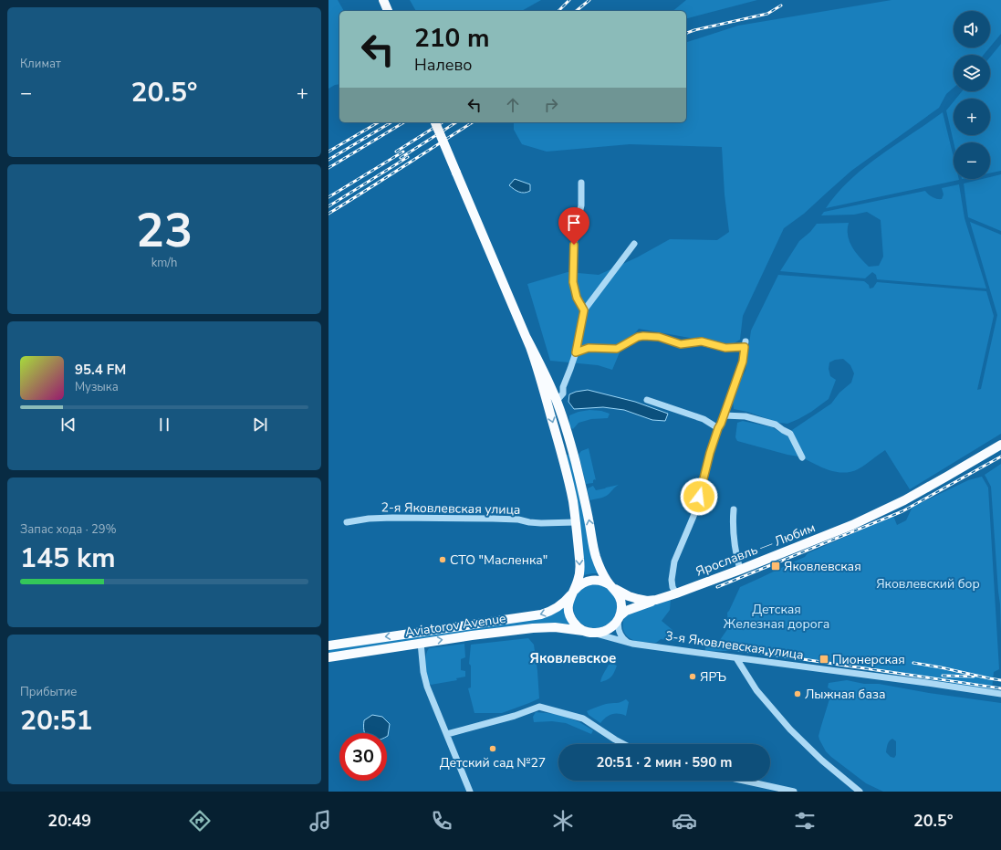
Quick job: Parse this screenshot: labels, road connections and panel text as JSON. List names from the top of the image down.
{
  "streets": {
    "main road": ["Ярославль — Любим", "Aviatorov Avenue"],
    "street": ["2-я Яковлевская улица", "3-я Яковлевская улица"]
  },
  "crossings": [
    ["Ярославль — Любим", "Aviatorov Avenue"],
    ["Ярославль — Любим", "3-я Яковлевская улица"],
    ["Aviatorov Avenue", "3-я Яковлевская улица"]
  ],
  "districts": ["Яковлевское"],
  "parks": ["Яковлевский бор", "Детская Железная дорога"],
  "places": {
    "other": [
      "СТО \"Масленка\"",
      "ЯРЪ",
      "Лыжная база",
      "Детский сад №27"
    ],
    "transit": ["Яковлевская", "Пионерская"]
  },
  "page": {
    "tile": [
      "Климат",
      ["23", "km/h"],
      ["Запас хода · 29%", "145 km"],
      ["Прибытие", "20:51"]
    ],
    "map_buttons": ["+", "−"],
    "turn": ["210 m", "Налево"],
    "heat": ["−", "20.5°", "+"],
    "song": ["95.4 FM", "Музыка"],
    "limit": "30",
    "trip": "20:51 · 2 мин · 590 m",
    "tabs": ["20:49", "20.5°"]
  }
}
